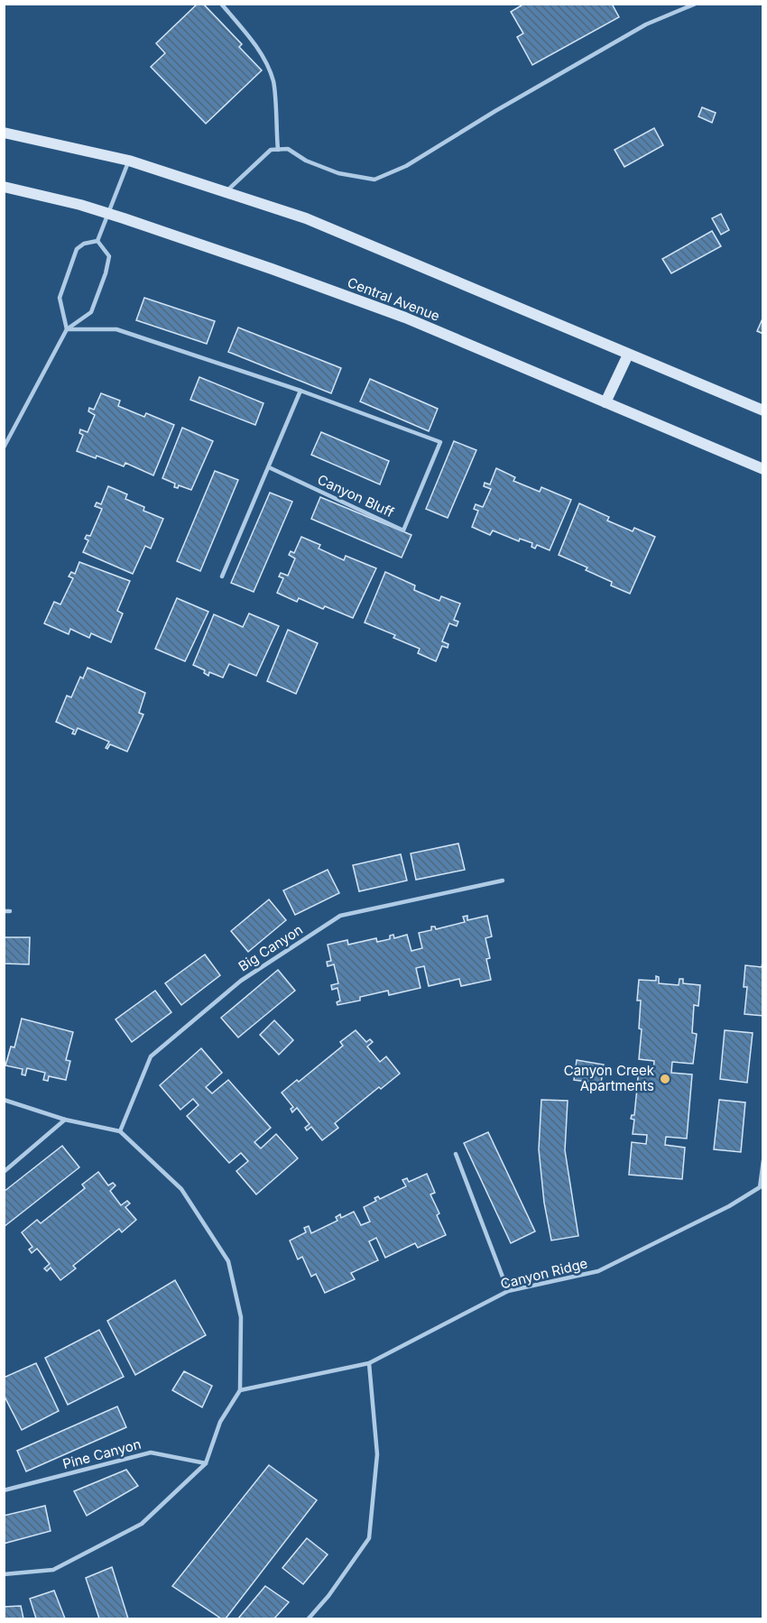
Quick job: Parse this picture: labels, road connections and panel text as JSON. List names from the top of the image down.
{
  "streets": {
    "main road": ["Central Avenue"],
    "lane": [
      "Canyon Bluff",
      "Big Canyon",
      "Canyon Ridge",
      "Pine Canyon"
    ]
  },
  "places": ["Canyon Creek Apartments"]
}
